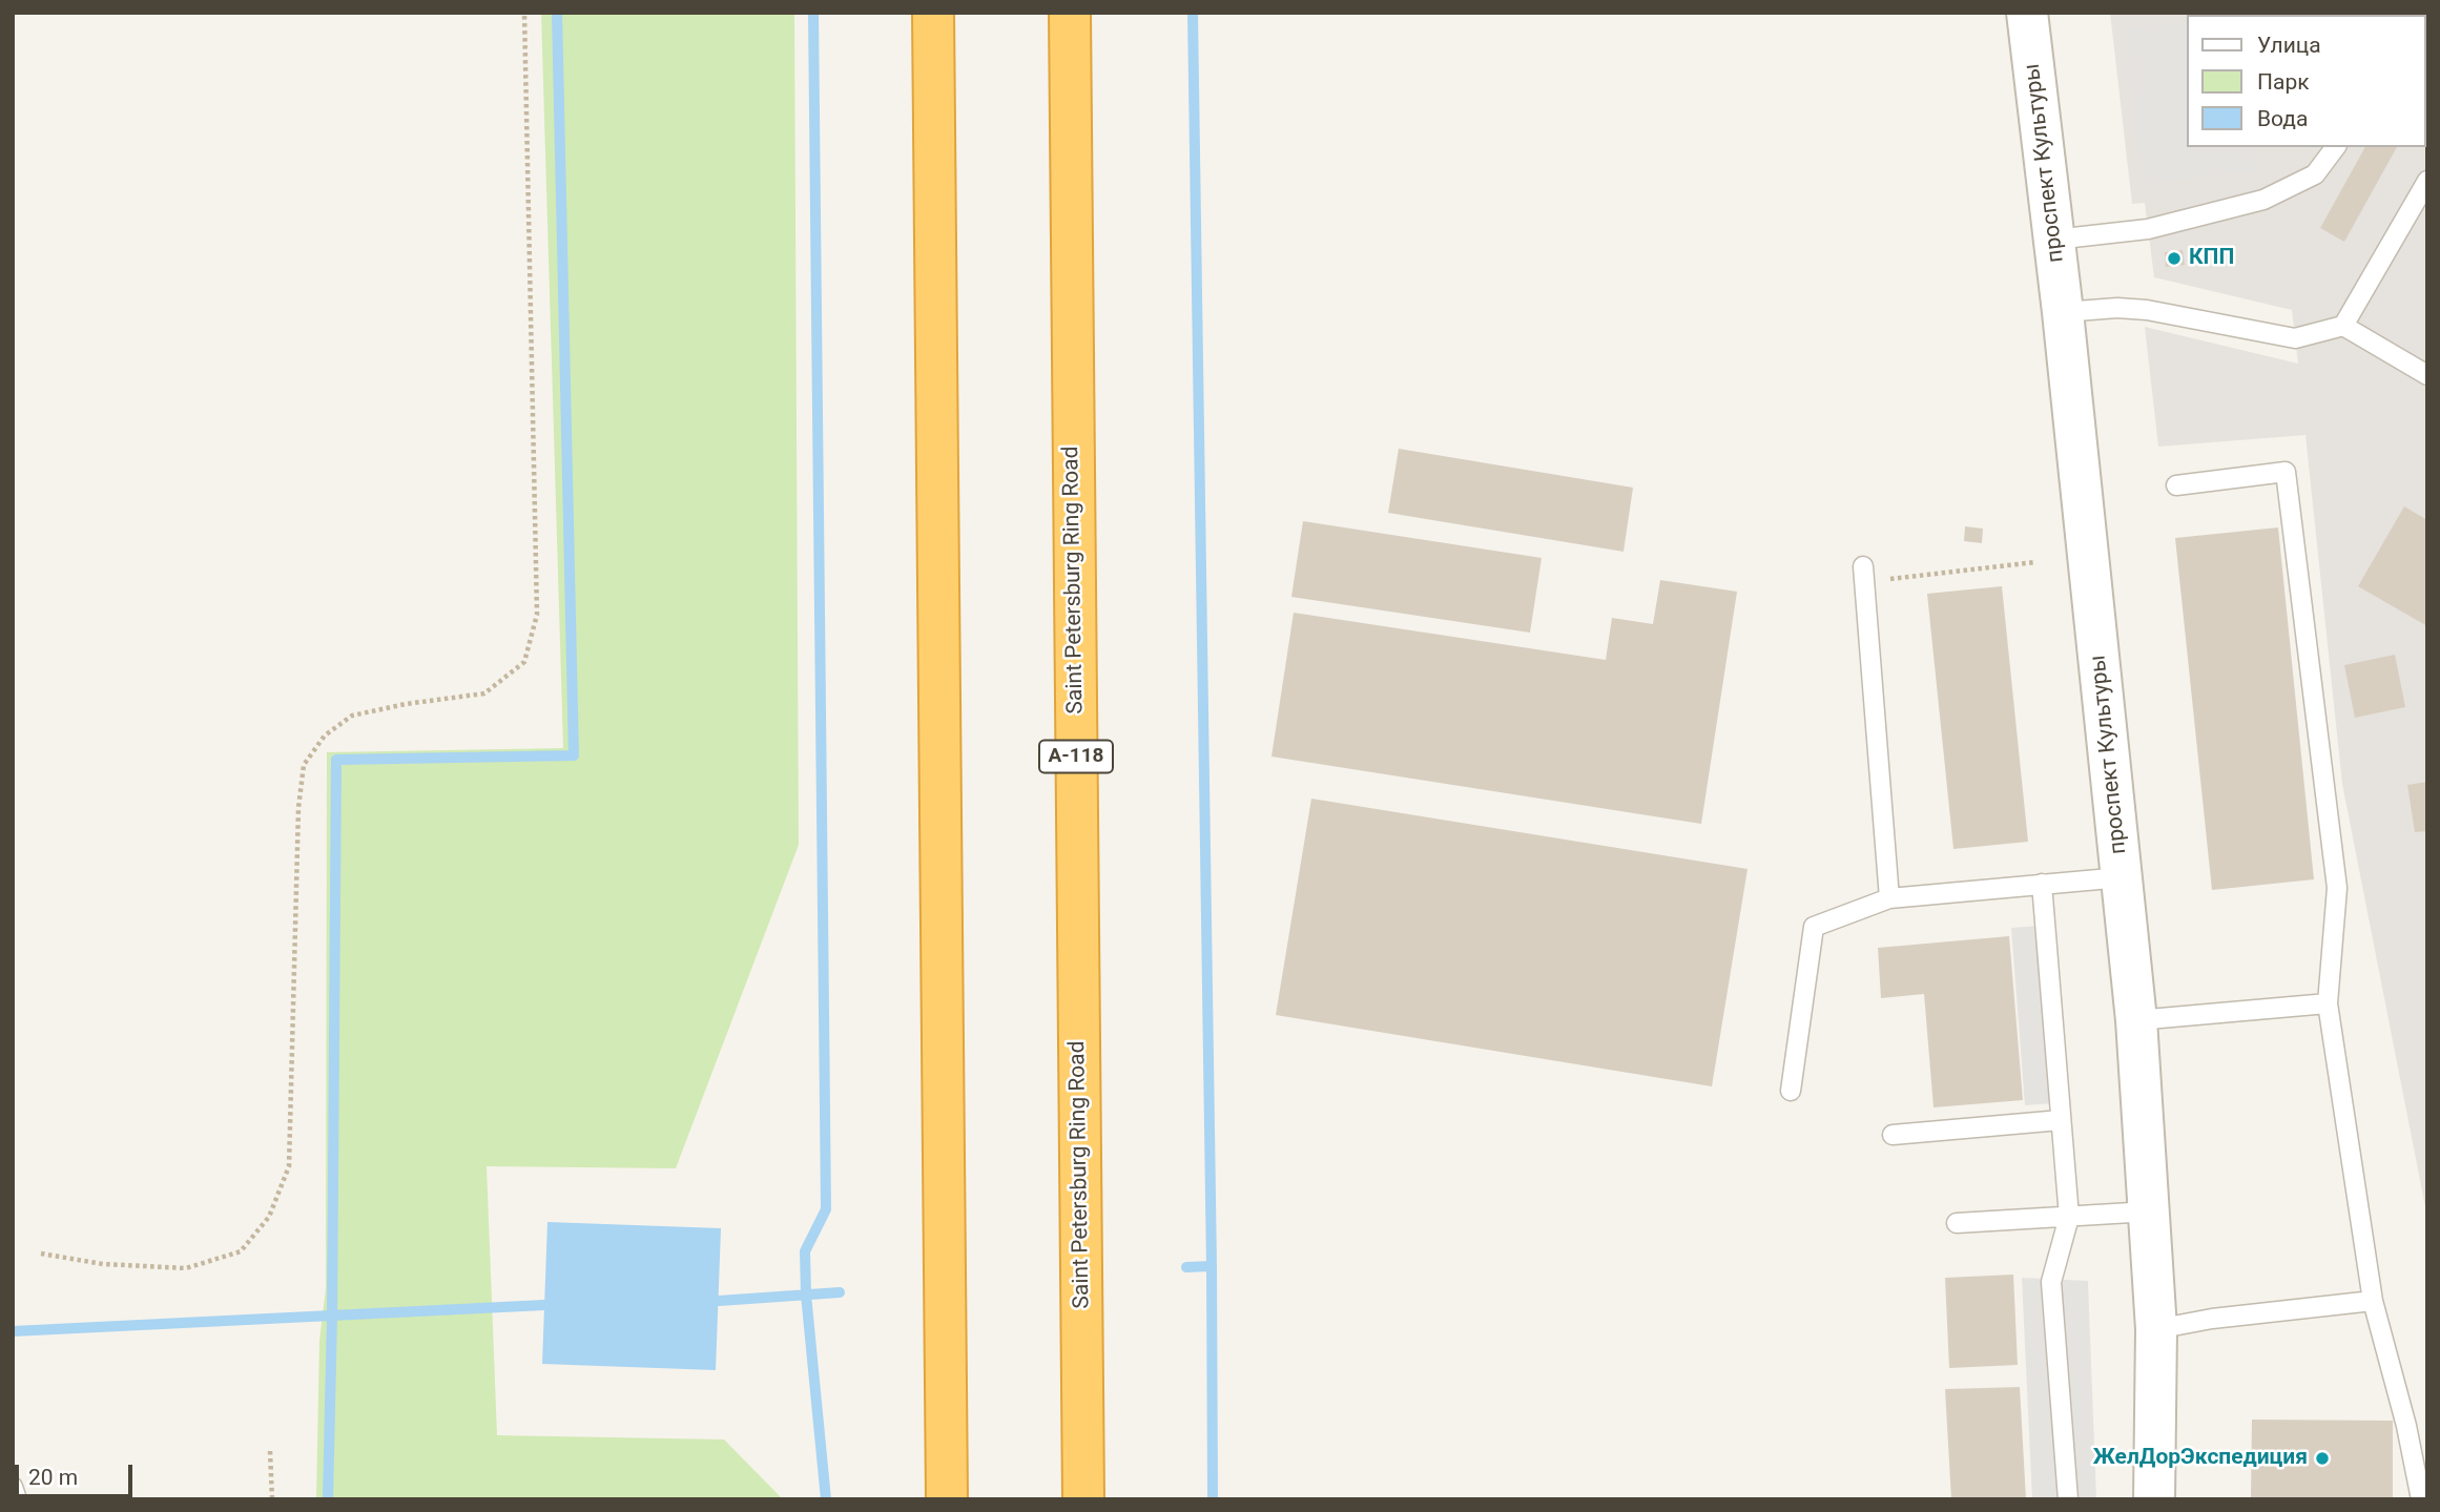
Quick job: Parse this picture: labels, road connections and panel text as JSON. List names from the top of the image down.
{
  "streets": {
    "highway": ["Saint Petersburg Ring Road", "А-118"],
    "street": ["проспект Культуры"]
  },
  "places": ["КПП", "ЖелДорЭкспедиция"],
  "legend": ["Улица", "Парк", "Вода"],
  "scale_bar": "20 m"
}
